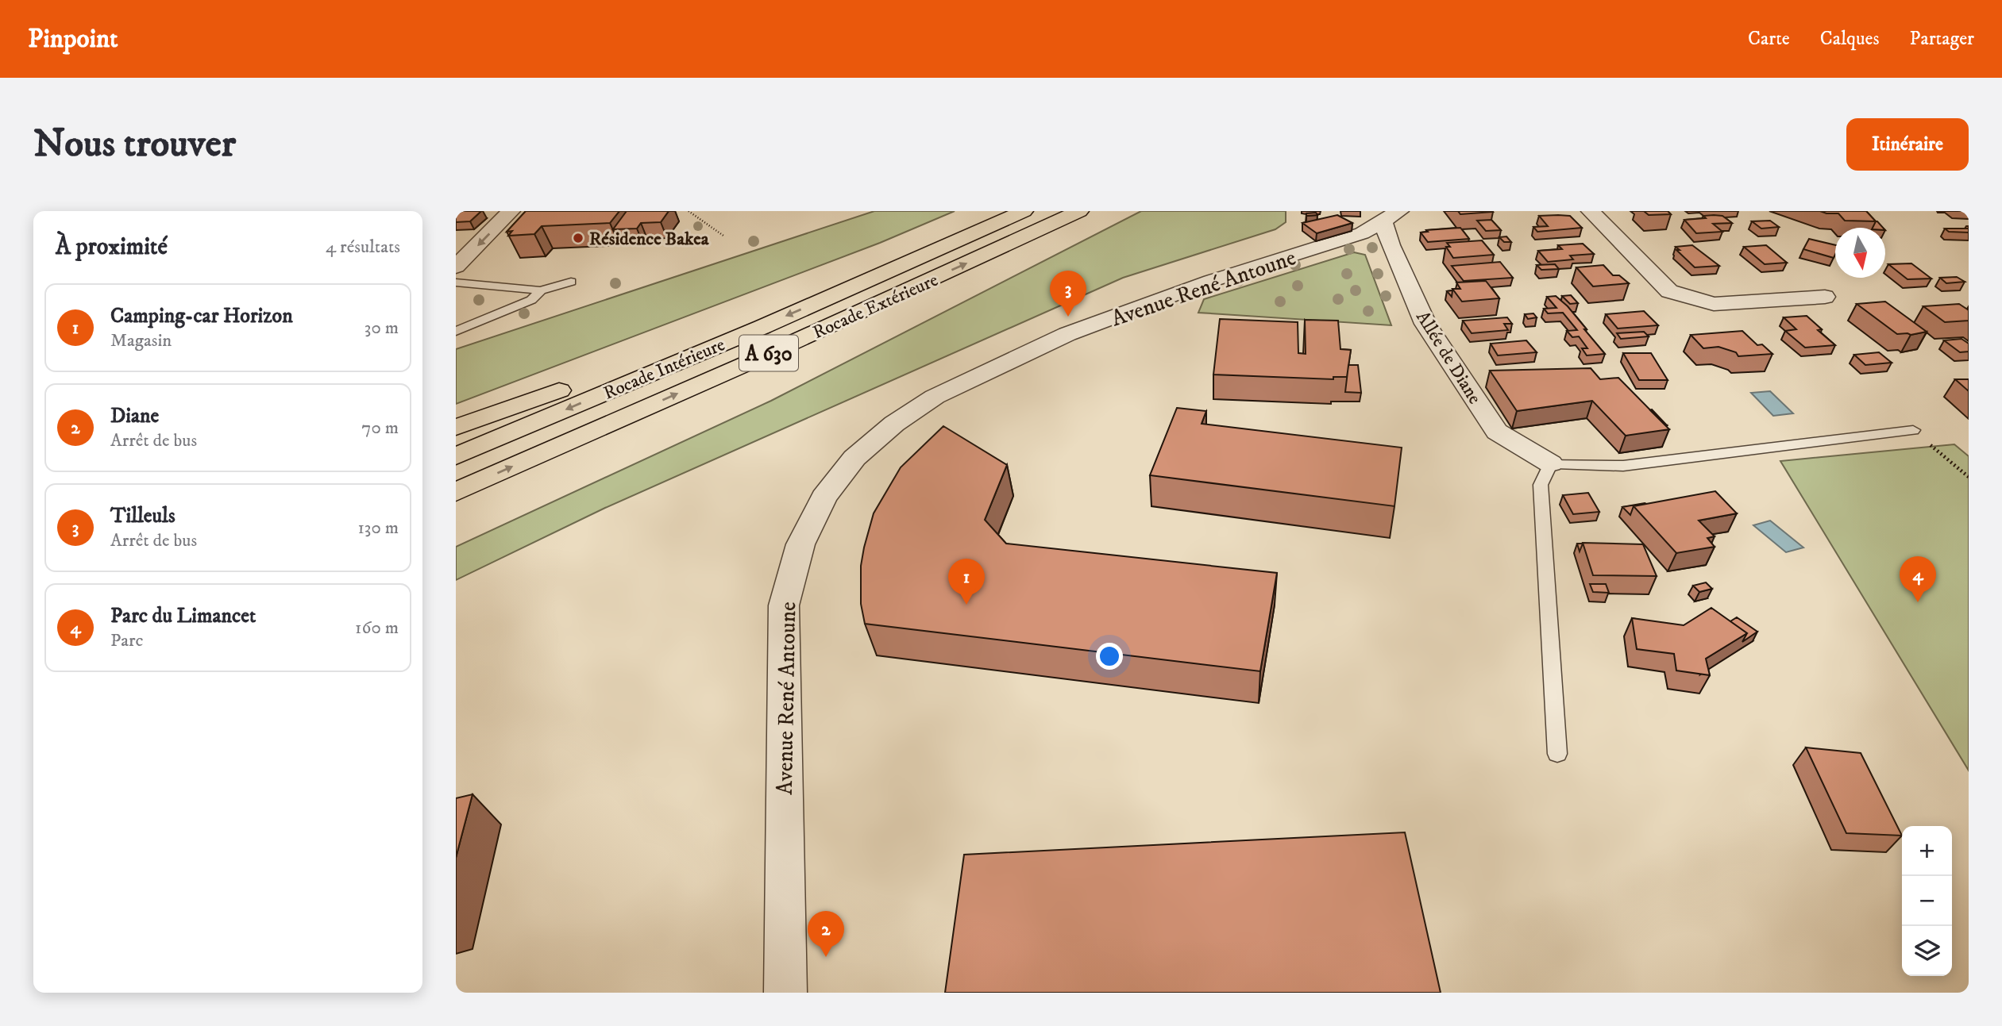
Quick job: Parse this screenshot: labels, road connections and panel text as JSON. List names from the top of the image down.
{
  "streets": {
    "highway": ["Rocade Extérieure", "A 630", "Rocade Intérieure"],
    "street": ["Avenue René Antoune", "Allée de Diane"]
  },
  "crossings": [
    ["Avenue René Antoune", "Allée de Diane"]
  ],
  "places": ["Résidence Bakea"],
  "north": "bottom",
  "page": {
    "header": "Pinpoint",
    "nav": ["Carte", "Calques", "Partager"],
    "buttons": "Itinéraire",
    "title": "Nous trouver",
    "heading": ["À proximité", "4 résultats"],
    "pins": [
      "3",
      "4",
      "1",
      "2"
    ],
    "list": [
      {
        "mark": "1",
        "name": "Camping-car Horizon",
        "note": "Magasin",
        "value": "30 m"
      },
      {
        "mark": "2",
        "name": "Diane",
        "note": "Arrêt de bus",
        "value": "70 m"
      },
      {
        "mark": "3",
        "name": "Tilleuls",
        "note": "Arrêt de bus",
        "value": "130 m"
      },
      {
        "mark": "4",
        "name": "Parc du Limancet",
        "note": "Parc",
        "value": "160 m"
      }
    ],
    "map_buttons": ["+", "−"]
  }
}
